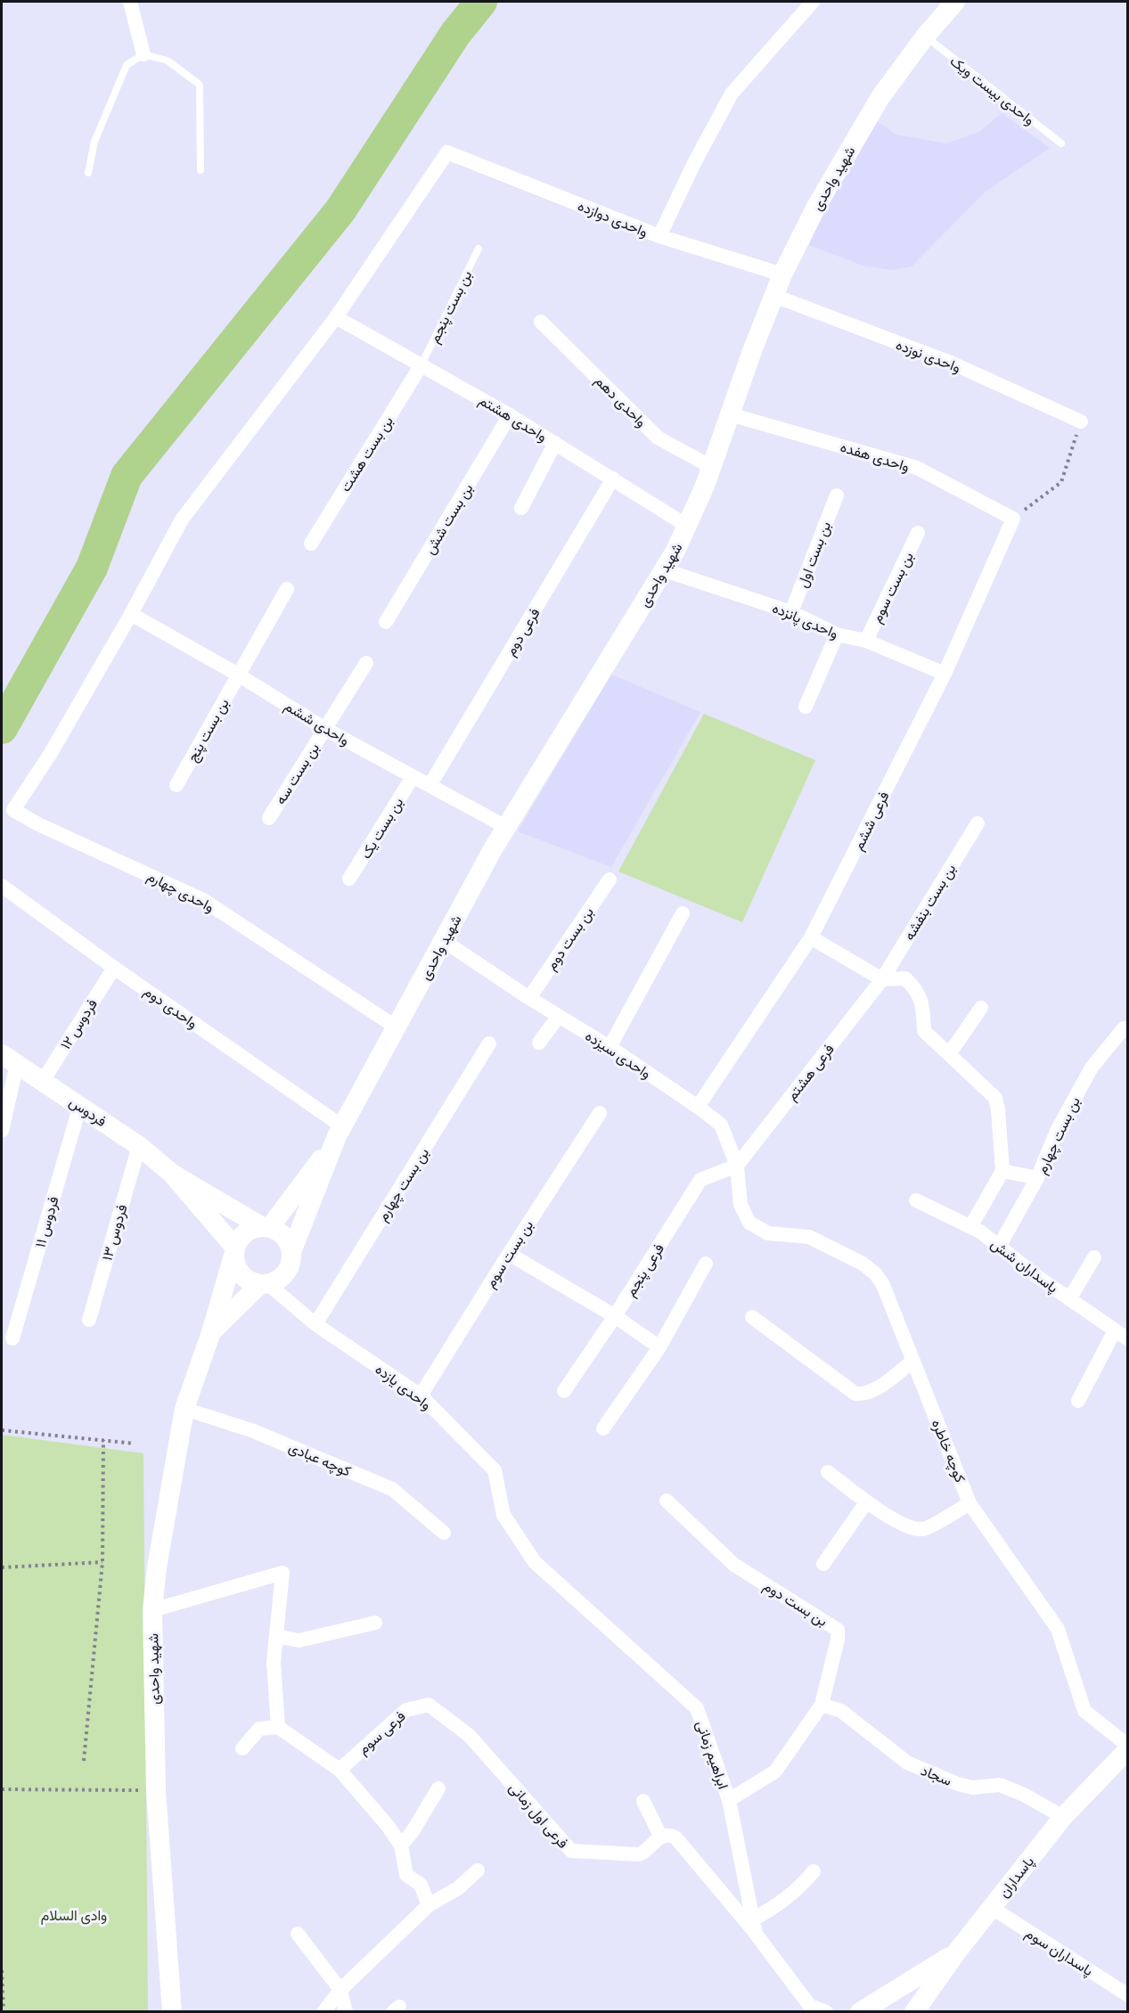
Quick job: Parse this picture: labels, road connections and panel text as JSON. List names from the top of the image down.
{
  "streets": {
    "street": [
      "شهید واحدی",
      "واحدی دوازده",
      "واحدی نوزده",
      "واحدی دهم",
      "واحدی هشتم",
      "بن بست هشت",
      "واحدی هفده",
      "بن بست شش",
      "بن بست اول",
      "بن بست سوم",
      "واحدی پانزده",
      "فرعی دوم",
      "واحدی ششم",
      "بن بست پنج",
      "بن بست سه",
      "فرعی ششم",
      "بن بست یک",
      "واحدی چهارم",
      "بن بست بنفشه",
      "بن بست دوم",
      "واحدی دوم",
      "فردوس ۱۲",
      "واحدی سیزده",
      "فرعی هشتم",
      "فردوس",
      "بن بست چهارم",
      "فردوس ۱۱",
      "فردوس ۱۳",
      "پاسداران شش",
      "فرعی پنجم",
      "واحدی یازده",
      "كوچه خاطره",
      "کوچه عبادی",
      "فرعی سوم",
      "ابراهیم زمانی",
      "سجاد",
      "فرعی اول زمانی",
      "پاسداران",
      "پاسداران سوم"
    ],
    "lane": ["واحدی بیست ویک", "بن بست پنجم"]
  },
  "crossings": [
    ["واحدی بیست ویک", "شهید واحدی"],
    ["شهید واحدی", "واحدی دوازده"],
    ["شهید واحدی", "واحدی نوزده"],
    ["شهید واحدی", "واحدی دهم"],
    ["شهید واحدی", "واحدی هشتم"],
    ["شهید واحدی", "واحدی هفده"],
    ["شهید واحدی", "واحدی پانزده"],
    ["شهید واحدی", "واحدی ششم"],
    ["شهید واحدی", "واحدی چهارم"],
    ["شهید واحدی", "واحدی دوم"],
    ["شهید واحدی", "واحدی سیزده"],
    ["شهید واحدی", "واحدی یازده"],
    ["شهید واحدی", "کوچه عبادی"],
    ["واحدی دوازده", "واحدی هشتم"],
    ["بن بست پنجم", "واحدی هشتم"],
    ["بن بست پنجم", "بن بست هشت"],
    ["واحدی هشتم", "بن بست هشت"],
    ["واحدی هشتم", "بن بست شش"],
    ["واحدی هشتم", "فرعی دوم"],
    ["واحدی هفده", "فرعی ششم"],
    ["بن بست اول", "واحدی پانزده"],
    ["بن بست سوم", "واحدی پانزده"],
    ["بن بست سوم", "واحدی یازده"],
    ["واحدی پانزده", "فرعی ششم"],
    ["فرعی دوم", "واحدی ششم"],
    ["واحدی ششم", "بن بست پنج"],
    ["واحدی ششم", "بن بست سه"],
    ["واحدی ششم", "بن بست یک"],
    ["واحدی ششم", "واحدی چهارم"],
    ["فرعی ششم", "واحدی سیزده"],
    ["بن بست بنفشه", "فرعی هشتم"],
    ["بن بست دوم", "واحدی سیزده"],
    ["بن بست دوم", "ابراهیم زمانی"],
    ["بن بست دوم", "سجاد"],
    ["واحدی دوم", "فردوس ۱۲"],
    ["فردوس ۱۲", "فردوس"],
    ["واحدی سیزده", "فرعی هشتم"],
    ["واحدی سیزده", "فرعی پنجم"],
    ["واحدی سیزده", "كوچه خاطره"],
    ["فرعی هشتم", "فرعی پنجم"],
    ["فردوس", "فردوس ۱۱"],
    ["فردوس", "فردوس ۱۳"],
    ["بن بست چهارم", "پاسداران شش"],
    ["بن بست چهارم", "واحدی یازده"],
    ["واحدی یازده", "ابراهیم زمانی"],
    ["كوچه خاطره", "پاسداران"],
    ["فرعی سوم", "فرعی اول زمانی"],
    ["سجاد", "پاسداران"],
    ["پاسداران", "پاسداران سوم"]
  ],
  "parks": ["وادی السلام"]
}
